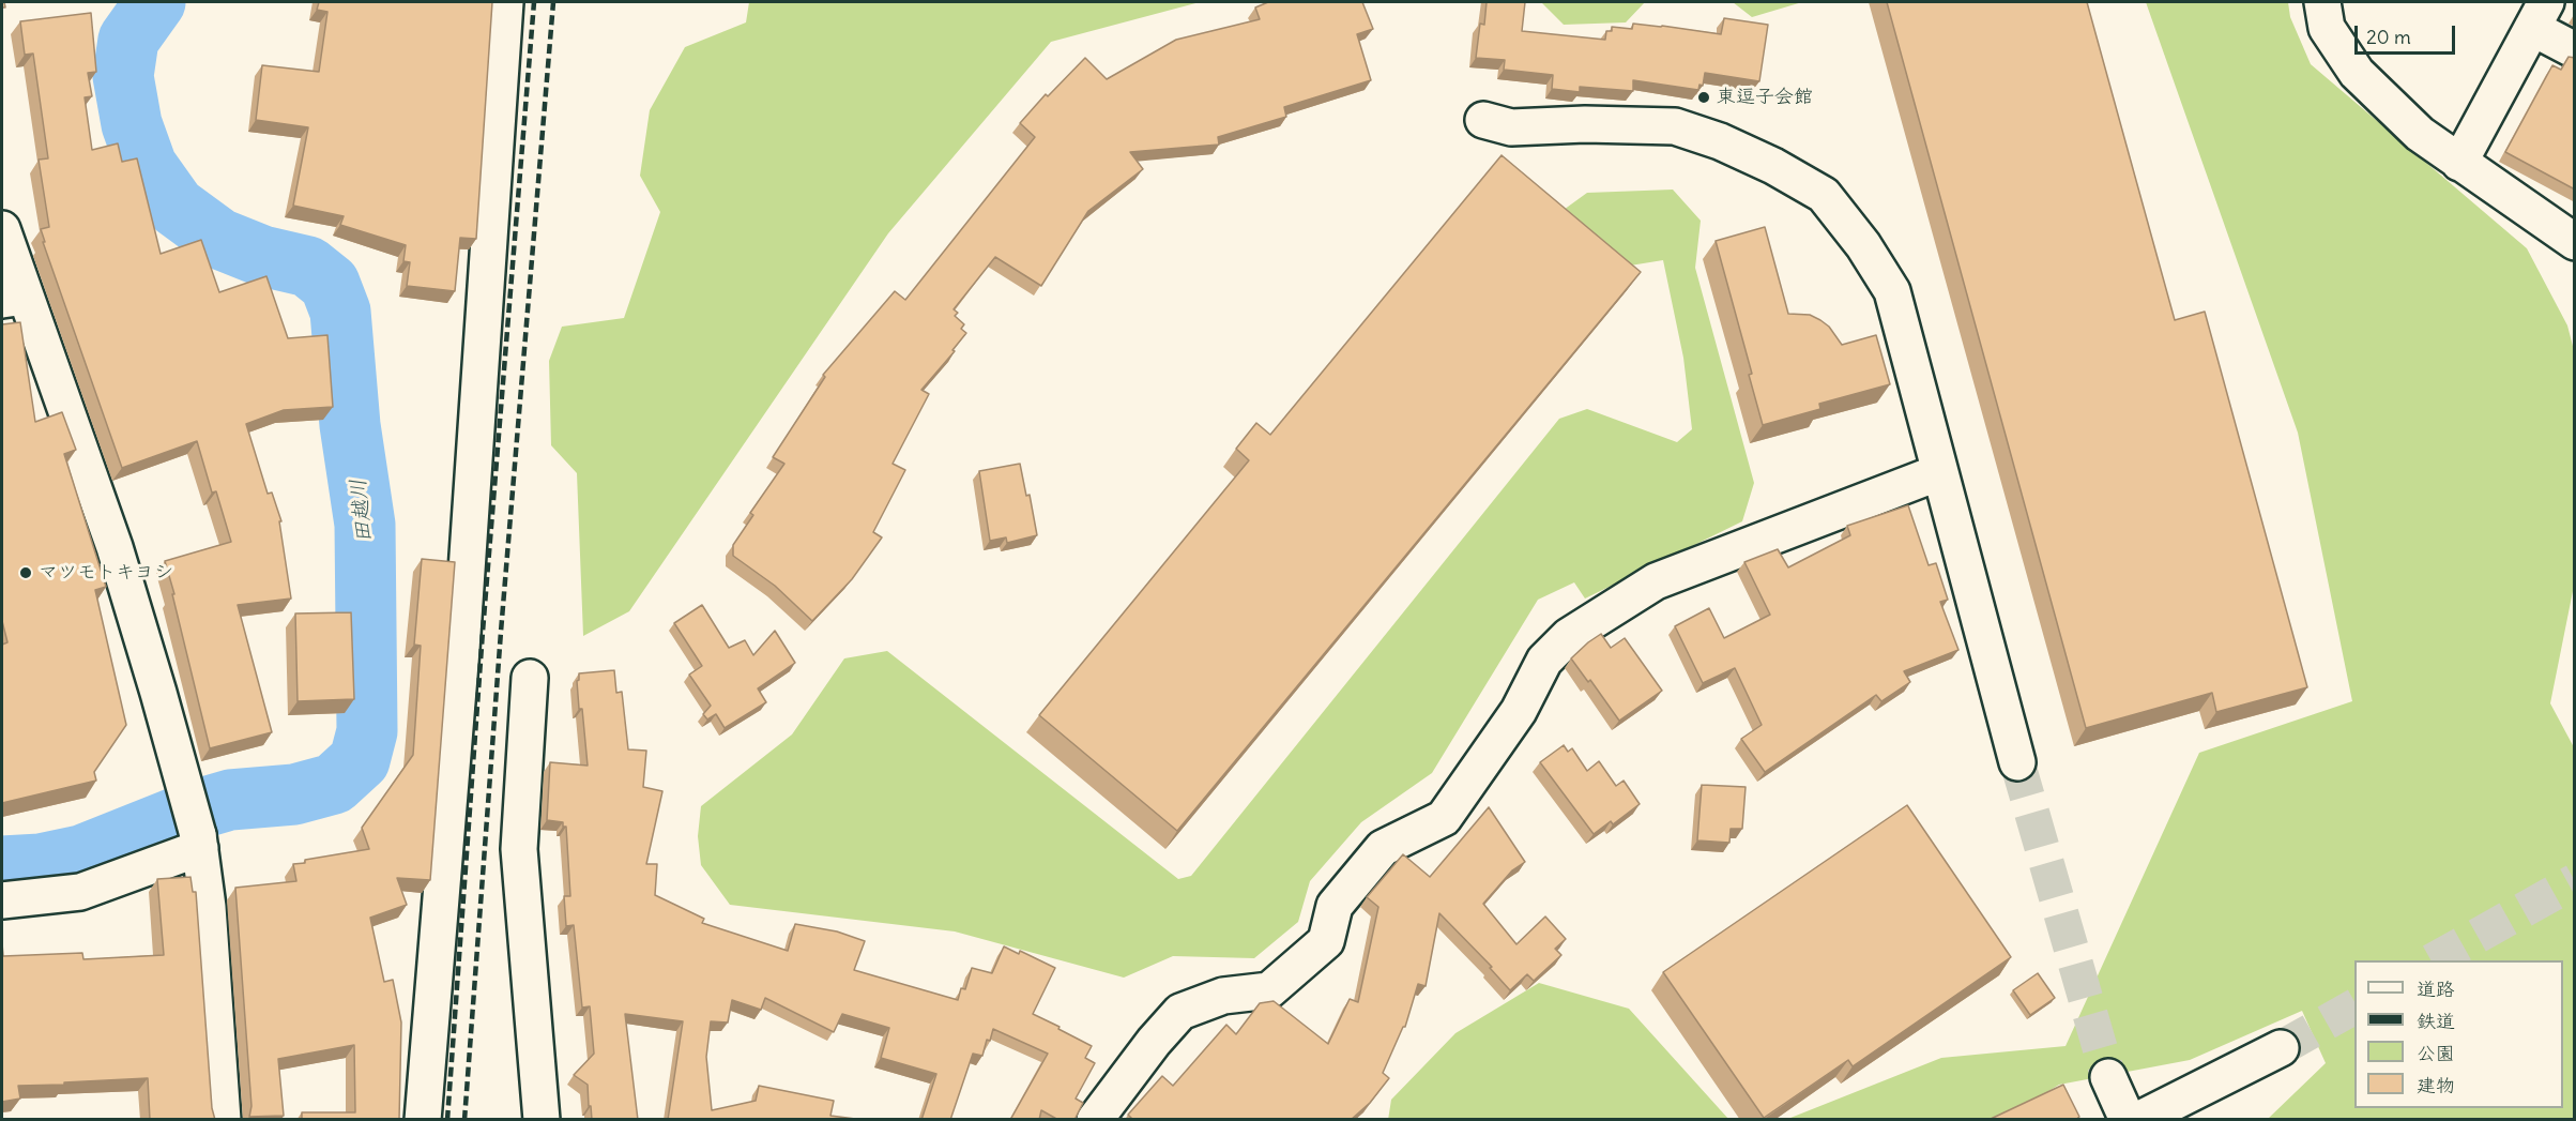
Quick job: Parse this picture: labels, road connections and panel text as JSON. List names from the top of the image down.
{
  "water": ["田越川"],
  "places": ["東逗子会館", "マツモトキヨシ"],
  "legend": [
    "道路",
    "鉄道",
    "公園",
    "建物"
  ],
  "scale_bar": "20 m"
}
